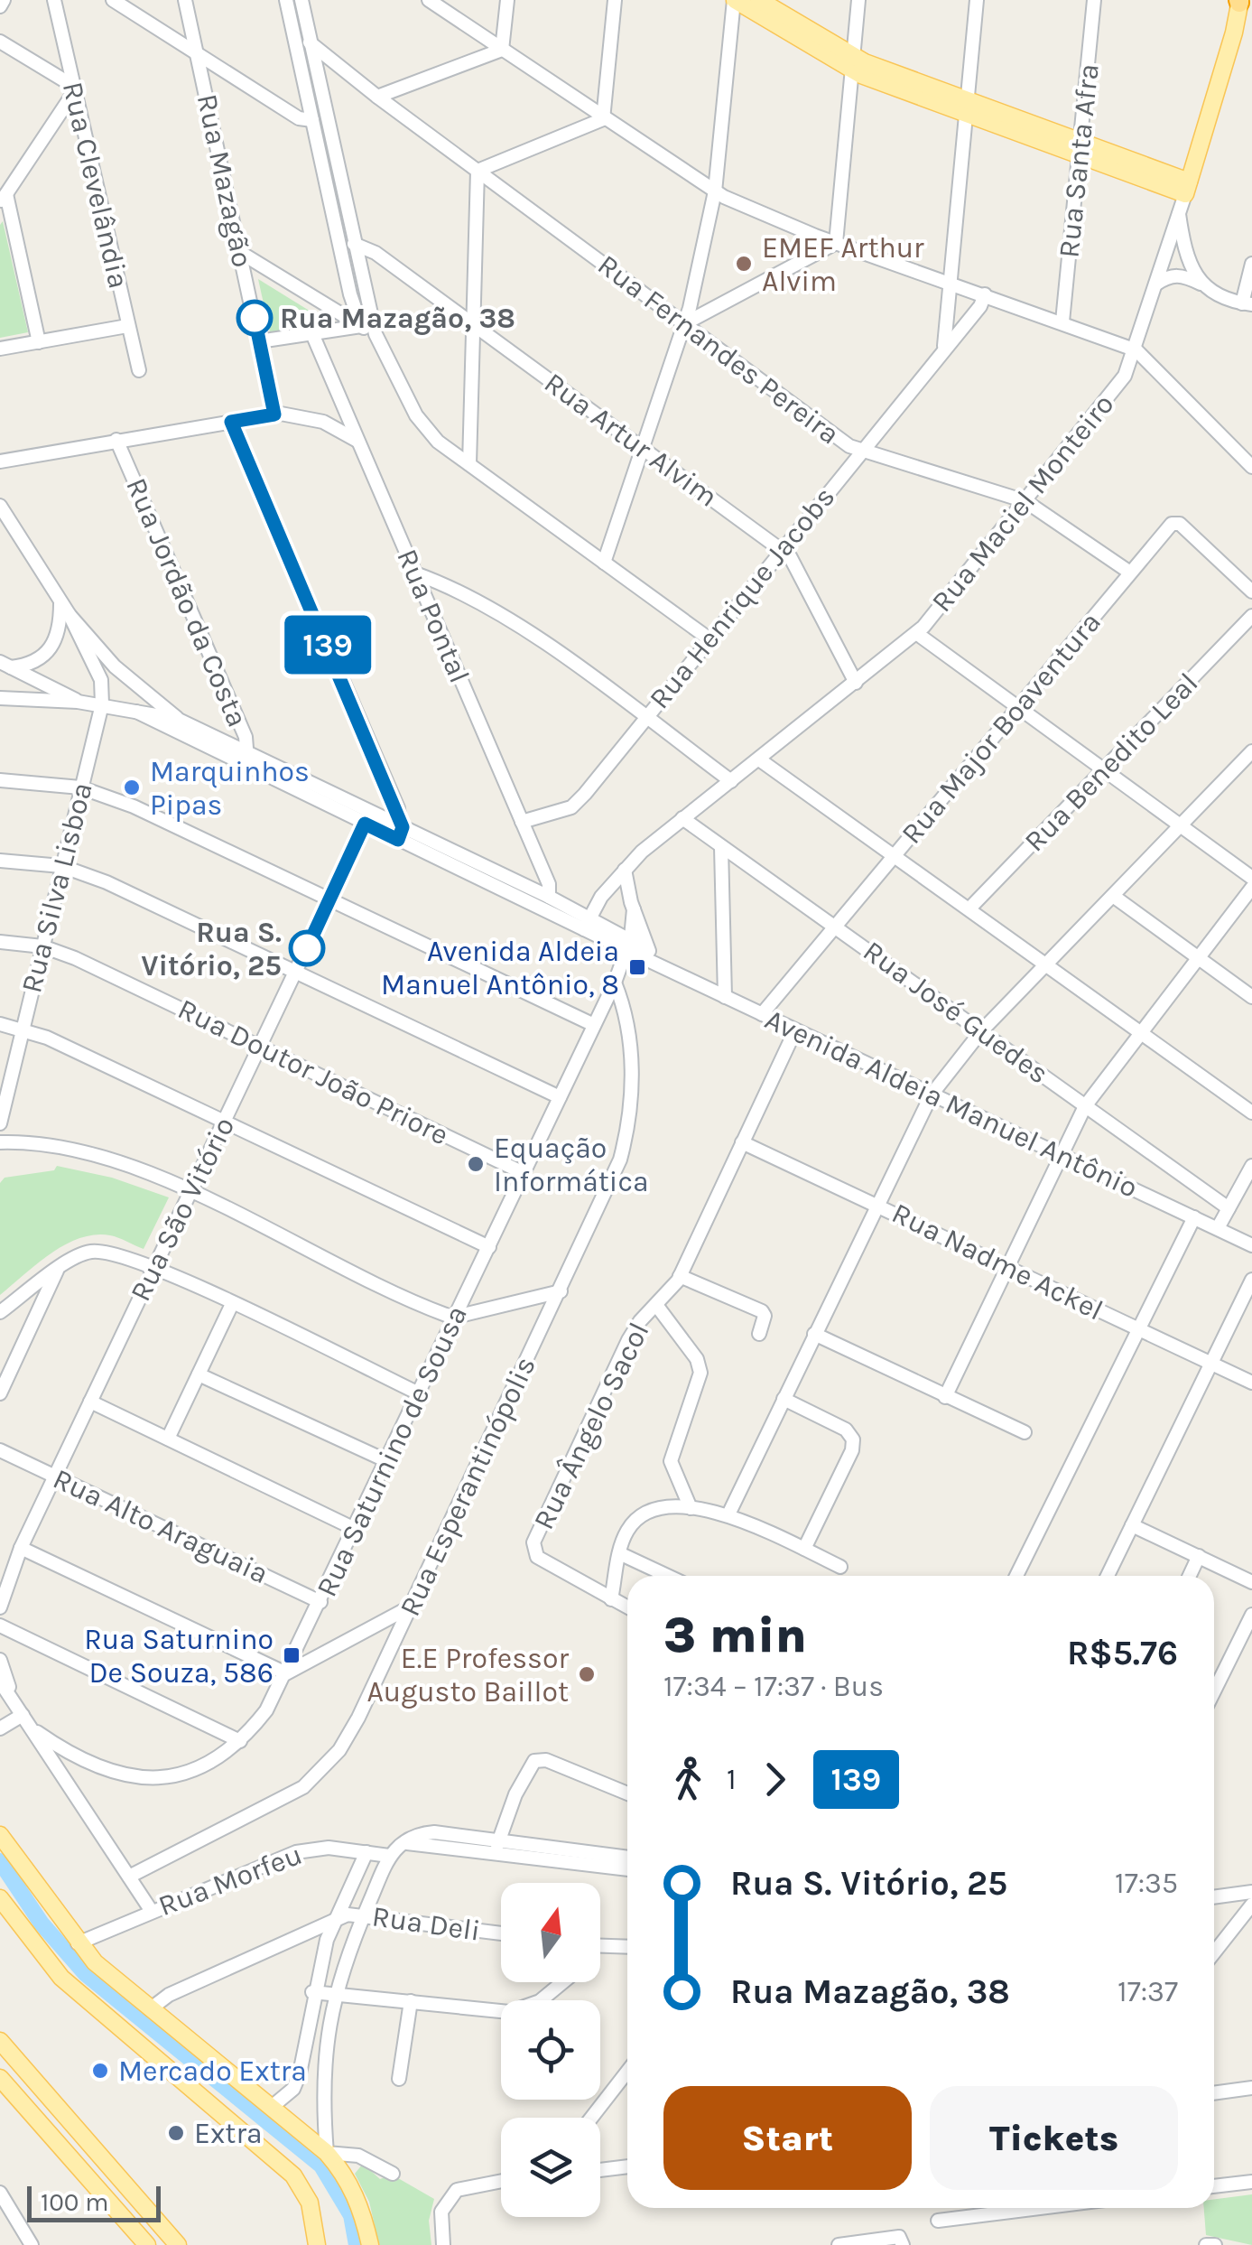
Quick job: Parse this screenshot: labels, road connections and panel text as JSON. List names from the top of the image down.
{
  "streets": {
    "main road": ["Rua Maciel Monteiro"],
    "street": [
      "Rua Santa Afra",
      "Rua Mazagão",
      "Rua Clevelândia",
      "Rua Fernandes Pereira",
      "Rua Artur Alvim",
      "Rua Henrique Jacobs",
      "Rua Jordão da Costa",
      "Rua Pontal",
      "Rua Major Boaventura",
      "Rua Benedito Leal",
      "Rua Silva Lisboa",
      "Rua José Guedes",
      "Rua Doutor João Priore",
      "Avenida Aldeia Manuel Antônio",
      "Rua São Vitório",
      "Rua Nadme Ackel",
      "Rua Ângelo Sacol",
      "Rua Saturnino de Sousa",
      "Rua Esperantinópolis",
      "Rua Alto Araguaia",
      "Rua Morfeu",
      "Rua Deli"
    ]
  },
  "crossings": [
    ["Rua Fernandes Pereira", "Rua Maciel Monteiro"],
    ["Rua Fernandes Pereira", "Rua Henrique Jacobs"],
    ["Rua Fernandes Pereira", "Rua Major Boaventura"],
    ["Rua Artur Alvim", "Rua Maciel Monteiro"],
    ["Rua Artur Alvim", "Rua Henrique Jacobs"],
    ["Rua Maciel Monteiro", "Rua José Guedes"],
    ["Rua Maciel Monteiro", "Avenida Aldeia Manuel Antônio"],
    ["Rua Henrique Jacobs", "Rua Pontal"],
    ["Rua Major Boaventura", "Rua José Guedes"],
    ["Rua Major Boaventura", "Avenida Aldeia Manuel Antônio"],
    ["Rua Silva Lisboa", "Rua Doutor João Priore"],
    ["Rua Doutor João Priore", "Rua São Vitório"],
    ["Rua Doutor João Priore", "Rua Saturnino de Sousa"],
    ["Avenida Aldeia Manuel Antônio", "Rua Ângelo Sacol"],
    ["Avenida Aldeia Manuel Antônio", "Rua Saturnino de Sousa"],
    ["Rua São Vitório", "Rua Alto Araguaia"],
    ["Rua Nadme Ackel", "Rua Ângelo Sacol"],
    ["Rua Saturnino de Sousa", "Rua Esperantinópolis"],
    ["Rua Saturnino de Sousa", "Rua Alto Araguaia"]
  ],
  "places": {
    "other": [
      "EMEF Arthur Alvim",
      "Rua Mazagão, 38",
      "Marquinhos Pipas",
      "Rua S. Vitório, 25",
      "Equação Informática",
      "E.E Professor Augusto Baillot",
      "Mercado Extra",
      "Extra"
    ],
    "transit": ["Avenida Aldeia Manuel Antônio, 8", "Rua Saturnino De Souza, 586"]
  },
  "lines": ["bus line 139"],
  "scale_bar": "100 m",
  "north": "top",
  "page": {
    "on_map": "139",
    "heading": ["3 min", "17:34 – 17:37 · Bus", "R$5.76"],
    "legs": ["1", "139"],
    "list": [
      {
        "name": "Rua S. Vitório, 25",
        "value": "17:35"
      },
      {
        "name": "Rua Mazagão, 38",
        "value": "17:37"
      }
    ],
    "buttons": ["Start", "Tickets"],
    "scale": "100 m"
  }
}
